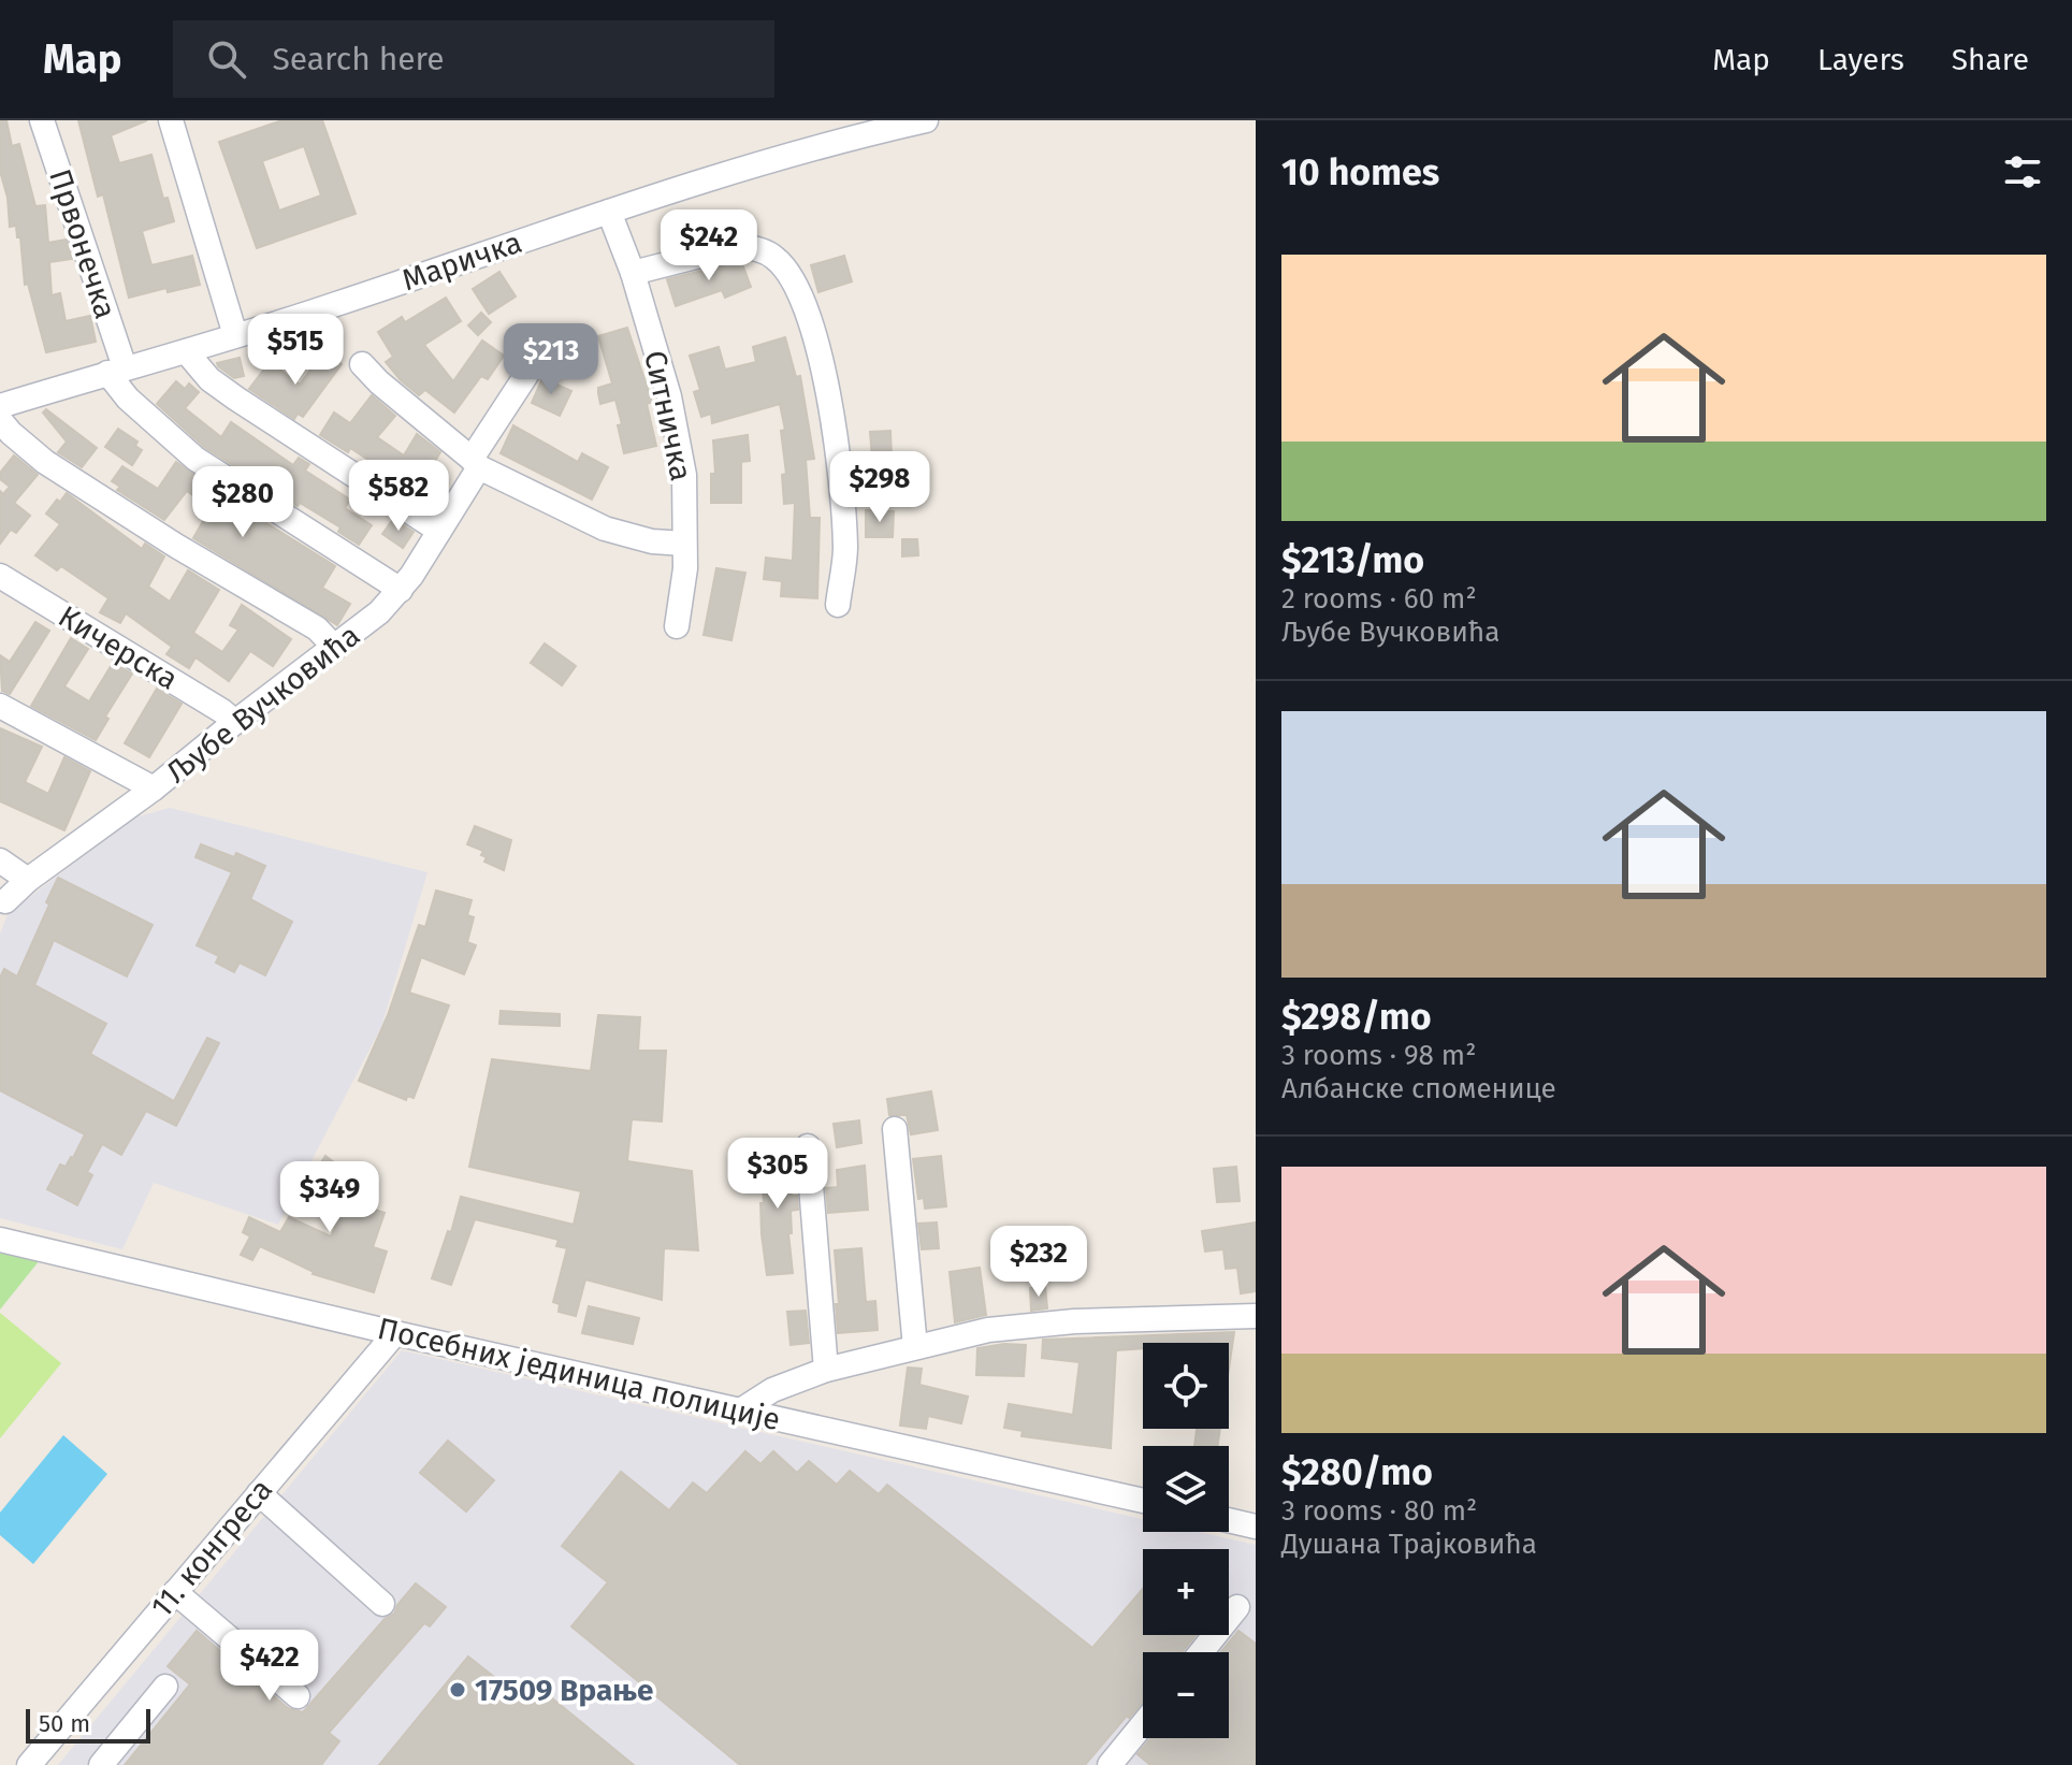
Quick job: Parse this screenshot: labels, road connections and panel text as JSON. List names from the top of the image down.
{
  "streets": {
    "street": [
      "Првонечка",
      "Маричка",
      "Ситничка",
      "Кичерска",
      "Љубе Вучковића",
      "Посебних јединица полиције",
      "11. конгреса"
    ]
  },
  "crossings": [
    ["Првонечка", "Маричка"],
    ["Маричка", "Ситничка"],
    ["Кичерска", "Љубе Вучковића"],
    ["Посебних јединица полиције", "11. конгреса"]
  ],
  "places": ["17509 Врање"],
  "scale_bar": "50 m",
  "page": {
    "header": "Map",
    "search": "Search here",
    "nav": ["Map", "Layers", "Share"],
    "heading": "10 homes",
    "price": [
      "$242",
      "$515",
      "$213",
      "$298",
      "$582",
      "$280",
      "$305",
      "$349",
      "$232",
      "$422"
    ],
    "list": [
      {
        "name": "$213/mo",
        "note": "2 rooms · 60 m² · Љубе Вучковића"
      },
      {
        "name": "$298/mo",
        "note": "3 rooms · 98 m² · Албанске споменице"
      },
      {
        "name": "$280/mo",
        "note": "3 rooms · 80 m² · Душана Трајковића"
      }
    ],
    "map_buttons": ["+", "−"],
    "scale": "50 m"
  }
}
